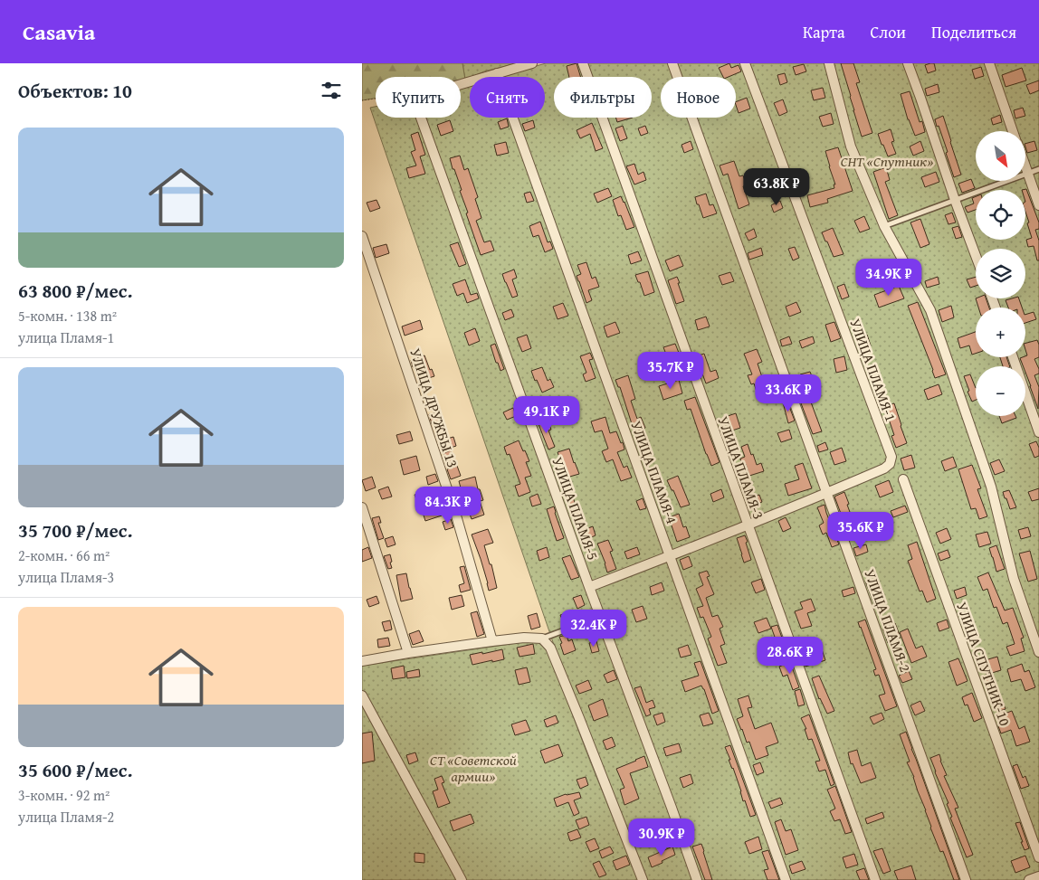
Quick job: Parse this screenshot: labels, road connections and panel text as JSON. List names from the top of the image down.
{
  "streets": {
    "street": [
      "УЛИЦА ПЛАМЯ-1",
      "УЛИЦА ДРУЖБЫ 13",
      "УЛИЦА ПЛАМЯ-3",
      "УЛИЦА ПЛАМЯ-4",
      "УЛИЦА ПЛАМЯ-5",
      "УЛИЦА ПЛАМЯ-2",
      "УЛИЦА СПУТНИК-10"
    ]
  },
  "crossings": [
    ["УЛИЦА ПЛАМЯ-1", "УЛИЦА ПЛАМЯ-2"]
  ],
  "parks": ["СНТ «Спутник»", "СТ «Советской армии»"],
  "north": "bottom right",
  "page": {
    "header": "Casavia",
    "nav": ["Карта", "Слои", "Поделиться"],
    "heading": "Объектов: 10",
    "chip": [
      "Купить",
      "Снять",
      "Фильтры",
      "Новое"
    ],
    "list": [
      {
        "name": "63 800 ₽/мес.",
        "note": "5-комн. · 138 m² · улица Пламя-1"
      },
      {
        "name": "35 700 ₽/мес.",
        "note": "2-комн. · 66 m² · улица Пламя-3"
      },
      {
        "name": "35 600 ₽/мес.",
        "note": "3-комн. · 92 m² · улица Пламя-2"
      }
    ],
    "map_buttons": ["+", "−"],
    "price": [
      "63.8K ₽",
      "34.9K ₽",
      "35.7K ₽",
      "33.6K ₽",
      "49.1K ₽",
      "84.3K ₽",
      "35.6K ₽",
      "32.4K ₽",
      "28.6K ₽",
      "30.9K ₽"
    ]
  }
}
